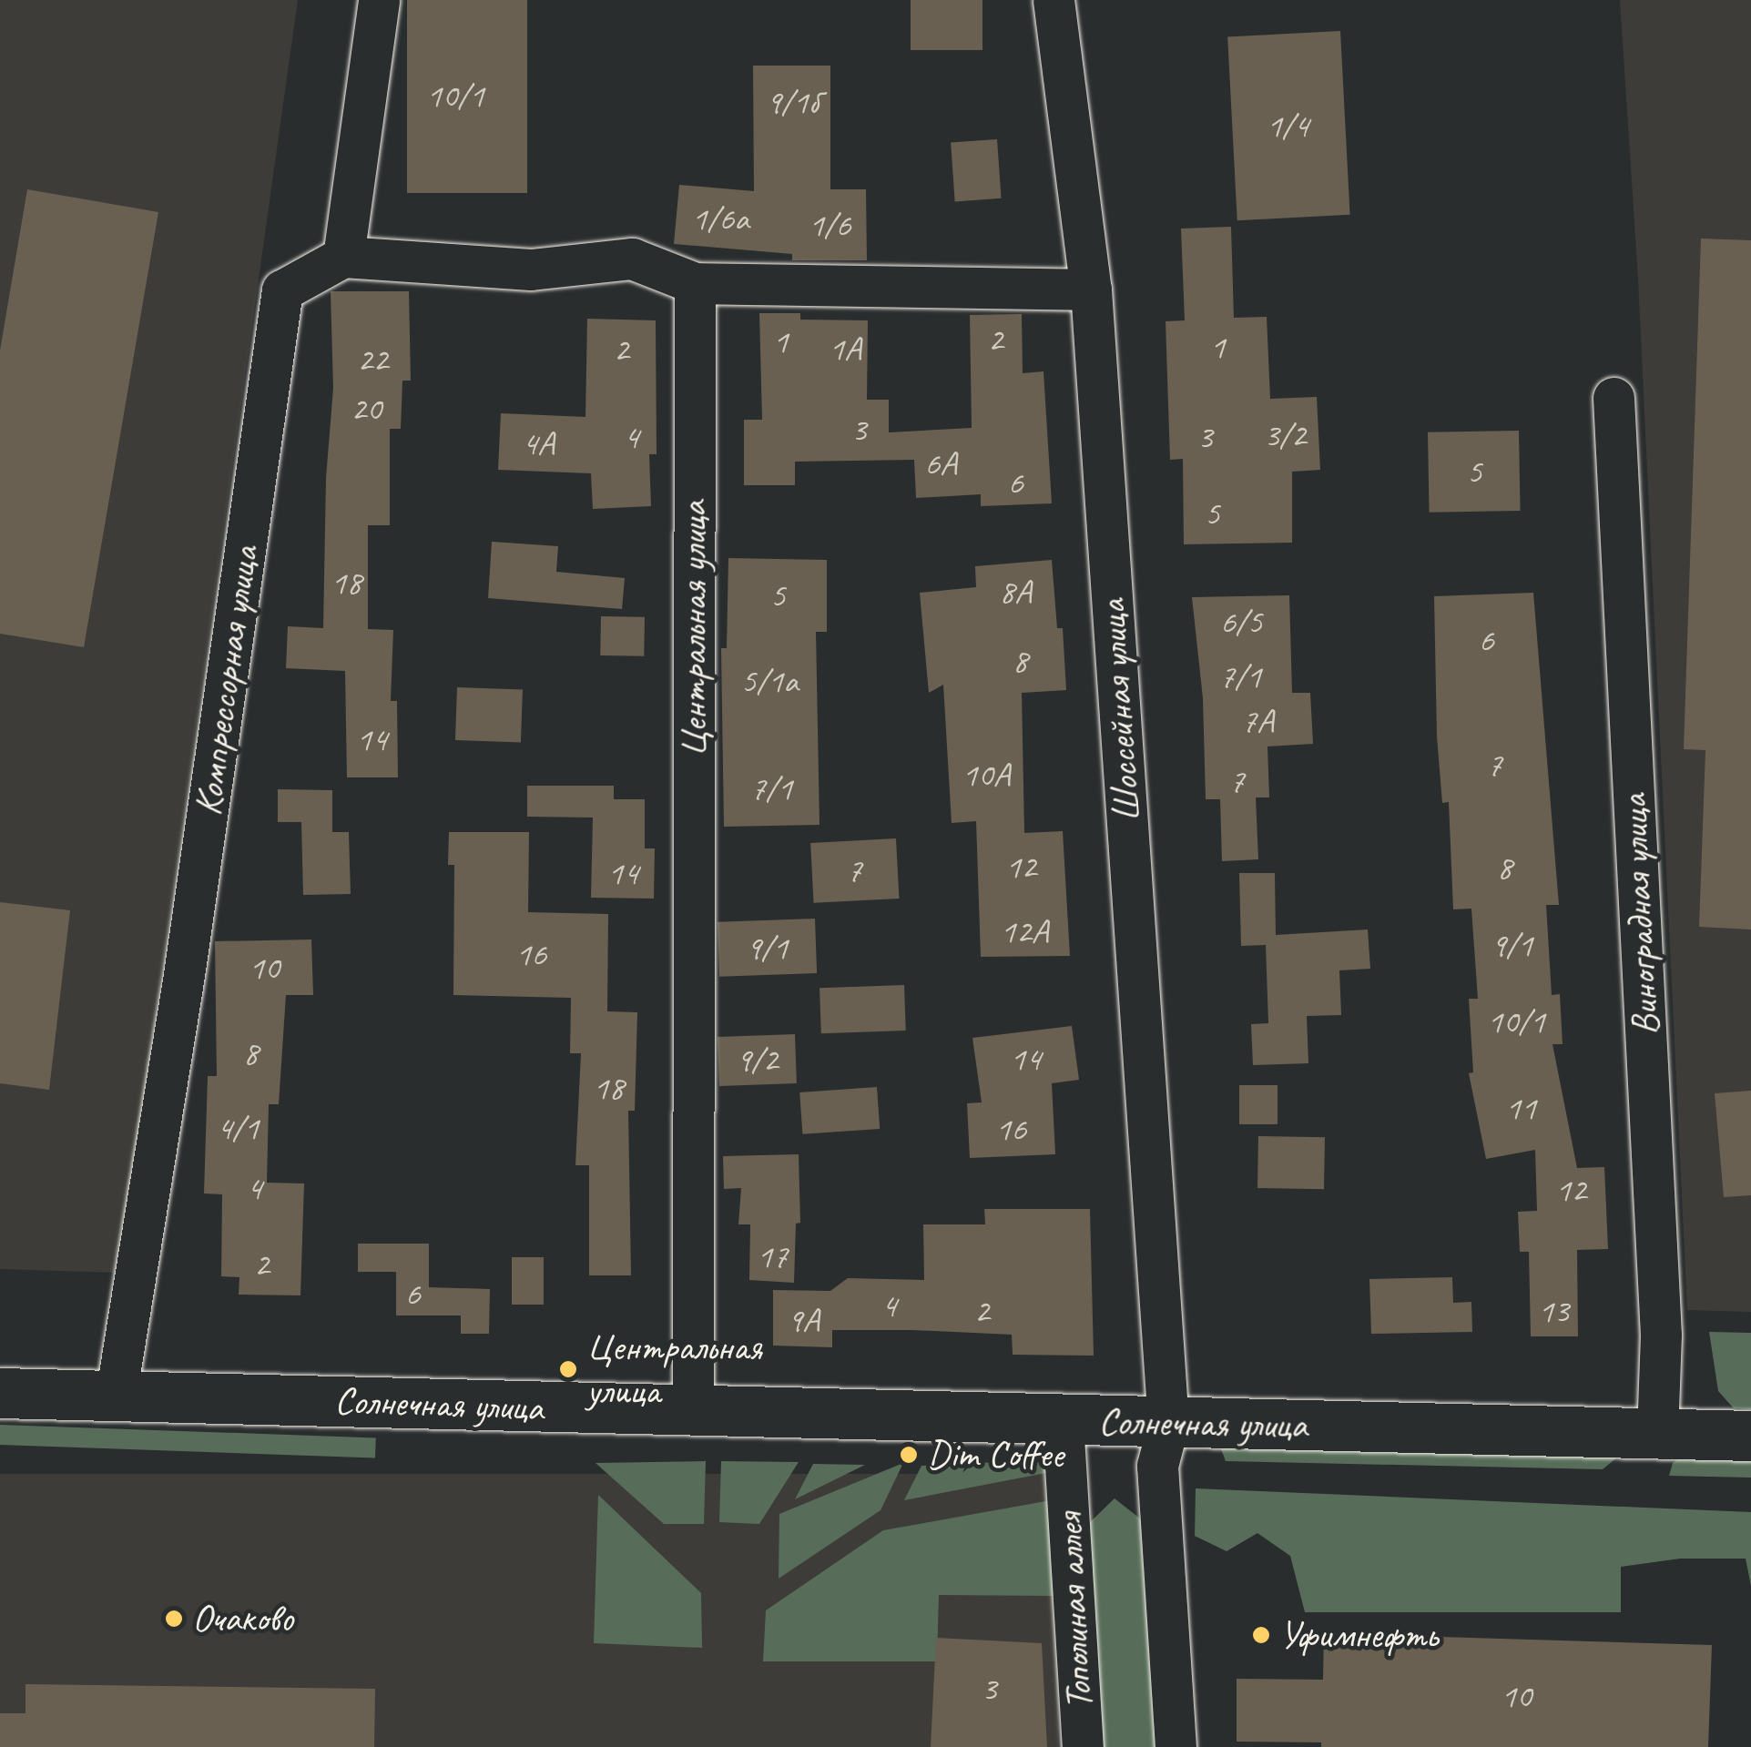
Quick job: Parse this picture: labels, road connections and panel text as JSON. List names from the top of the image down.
{
  "streets": {
    "main road": ["Солнечная улица"],
    "street": [
      "Центральная улица",
      "Компрессорная улица",
      "Шоссейная улица",
      "Виноградная улица",
      "Тополиная аллея"
    ]
  },
  "crossings": [
    ["Центральная улица", "Солнечная улица"],
    ["Компрессорная улица", "Солнечная улица"],
    ["Шоссейная улица", "Солнечная улица"],
    ["Виноградная улица", "Солнечная улица"],
    ["Солнечная улица", "Тополиная аллея"]
  ],
  "places": [
    "Центральная улица",
    "Dim Coffee",
    "Очаково",
    "Уфимнефть"
  ],
  "house_numbers": [
    "10/1",
    "9/1б",
    "1/4",
    "1/6а",
    "1/6",
    "2",
    "1",
    "1",
    "1А",
    "2",
    "22",
    "20",
    "3",
    "3/2",
    "4",
    "3",
    "4А",
    "6А",
    "5",
    "6",
    "5",
    "18",
    "8А",
    "5",
    "6/5",
    "6",
    "8",
    "7/1",
    "5/1а",
    "7А",
    "14",
    "7",
    "10А",
    "7",
    "7/1",
    "12",
    "8",
    "7",
    "14",
    "12А",
    "9/1",
    "9/1",
    "16",
    "10",
    "10/1",
    "8",
    "14",
    "9/2",
    "18",
    "11",
    "4/1",
    "16",
    "4",
    "12",
    "17",
    "2",
    "6",
    "4",
    "2",
    "13",
    "9А",
    "3",
    "10"
  ]
}
